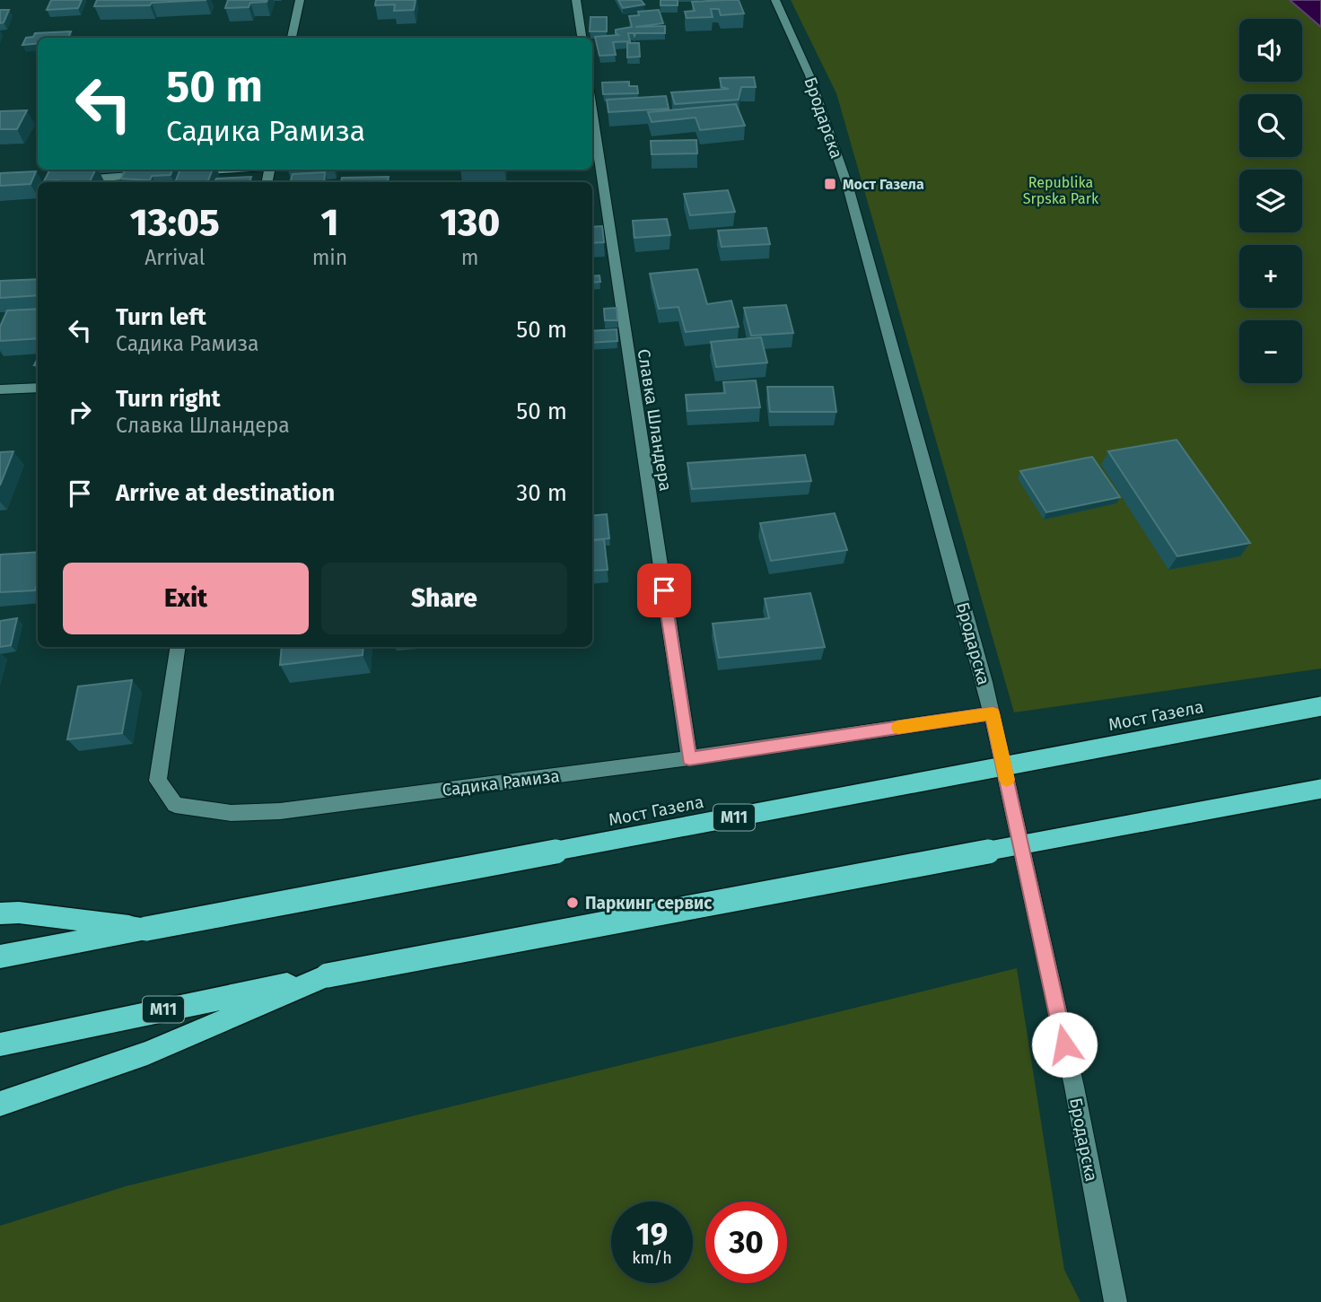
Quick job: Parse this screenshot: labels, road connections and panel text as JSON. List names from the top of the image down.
{
  "streets": {
    "highway": ["Мост Газела", "M11"],
    "street": ["Бродарска", "Славка Шландера", "Садика Рамиза"]
  },
  "crossings": [
    ["Бродарска", "Садика Рамиза"],
    ["Славка Шландера", "Садика Рамиза"],
    ["Мост Газела", "M11"]
  ],
  "parks": ["Republika Srpska Park"],
  "places": {
    "transit": ["Мост Газела"],
    "other": ["Паркинг сервис"]
  },
  "page": {
    "map_buttons": ["+", "−"],
    "turn": ["50 m", "Садика Рамиза"],
    "eta": [
      "13:05",
      "Arrival",
      "1",
      "min",
      "130",
      "m"
    ],
    "list": [
      {
        "name": "Turn left",
        "note": "Садика Рамиза",
        "value": "50 m"
      },
      {
        "name": "Turn right",
        "note": "Славка Шландера",
        "value": "50 m"
      },
      {
        "name": "Arrive at destination",
        "value": "30 m"
      }
    ],
    "buttons": ["Exit", "Share"],
    "speed": "19 km/h",
    "limit": "30"
  }
}
